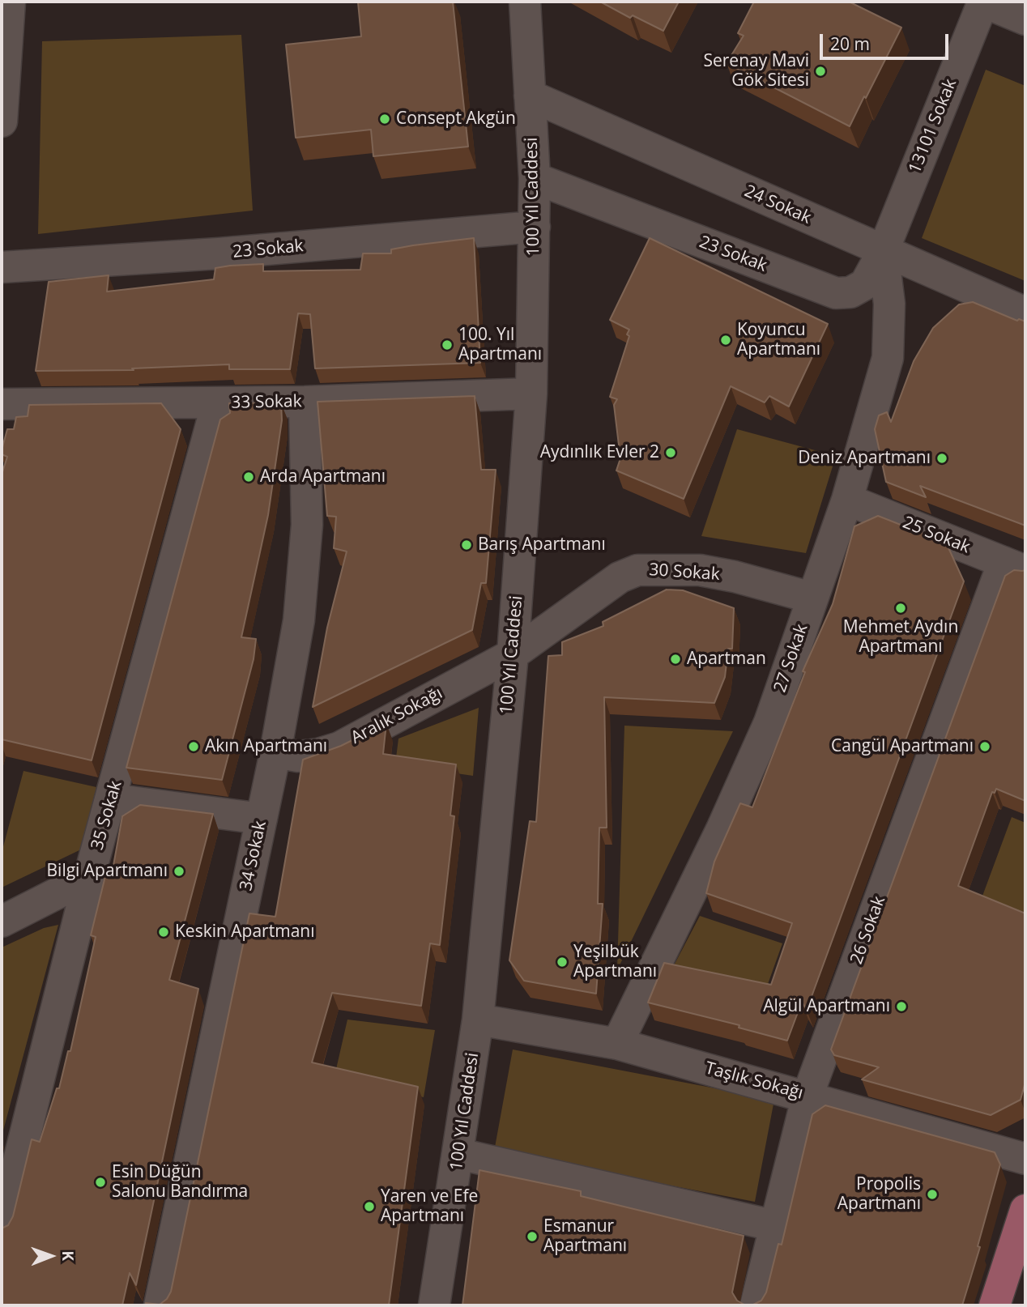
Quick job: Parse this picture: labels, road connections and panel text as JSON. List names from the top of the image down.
{
  "streets": {
    "street": [
      "13101 Sokak",
      "100 Yıl Caddesi",
      "24 Sokak",
      "23 Sokak",
      "33 Sokak",
      "25 Sokak",
      "30 Sokak",
      "27 Sokak",
      "Aralık Sokağı",
      "35 Sokak",
      "34 Sokak",
      "26 Sokak",
      "Taşlık Sokağı"
    ]
  },
  "crossings": [
    ["13101 Sokak", "24 Sokak"],
    ["13101 Sokak", "23 Sokak"],
    ["13101 Sokak", "27 Sokak"],
    ["100 Yıl Caddesi", "24 Sokak"],
    ["100 Yıl Caddesi", "23 Sokak"],
    ["100 Yıl Caddesi", "33 Sokak"],
    ["100 Yıl Caddesi", "30 Sokak"],
    ["100 Yıl Caddesi", "Aralık Sokağı"],
    ["100 Yıl Caddesi", "Taşlık Sokağı"],
    ["24 Sokak", "23 Sokak"],
    ["24 Sokak", "27 Sokak"],
    ["23 Sokak", "27 Sokak"],
    ["33 Sokak", "35 Sokak"],
    ["33 Sokak", "34 Sokak"],
    ["25 Sokak", "27 Sokak"],
    ["25 Sokak", "26 Sokak"],
    ["30 Sokak", "27 Sokak"],
    ["30 Sokak", "Aralık Sokağı"],
    ["27 Sokak", "Taşlık Sokağı"],
    ["Aralık Sokağı", "34 Sokak"],
    ["26 Sokak", "Taşlık Sokağı"]
  ],
  "places": [
    "Serenay Mavi Gök Sitesi",
    "Consept Akgün",
    "Koyuncu Apartmanı",
    "100. Yıl Apartmanı",
    "Aydınlık Evler 2",
    "Deniz Apartmanı",
    "Arda Apartmanı",
    "Barış Apartmanı",
    "Mehmet Aydın Apartmanı",
    "Apartman",
    "Akın Apartmanı",
    "Cangül Apartmanı",
    "Bilgi Apartmanı",
    "Keskin Apartmanı",
    "Yeşilbük Apartmanı",
    "Algül Apartmanı",
    "Esin Düğün Salonu Bandırma",
    "Propolis Apartmanı",
    "Yaren ve Efe Apartmanı",
    "Esmanur Apartmanı"
  ],
  "scale_bar": "20 m",
  "north": "right"
}
